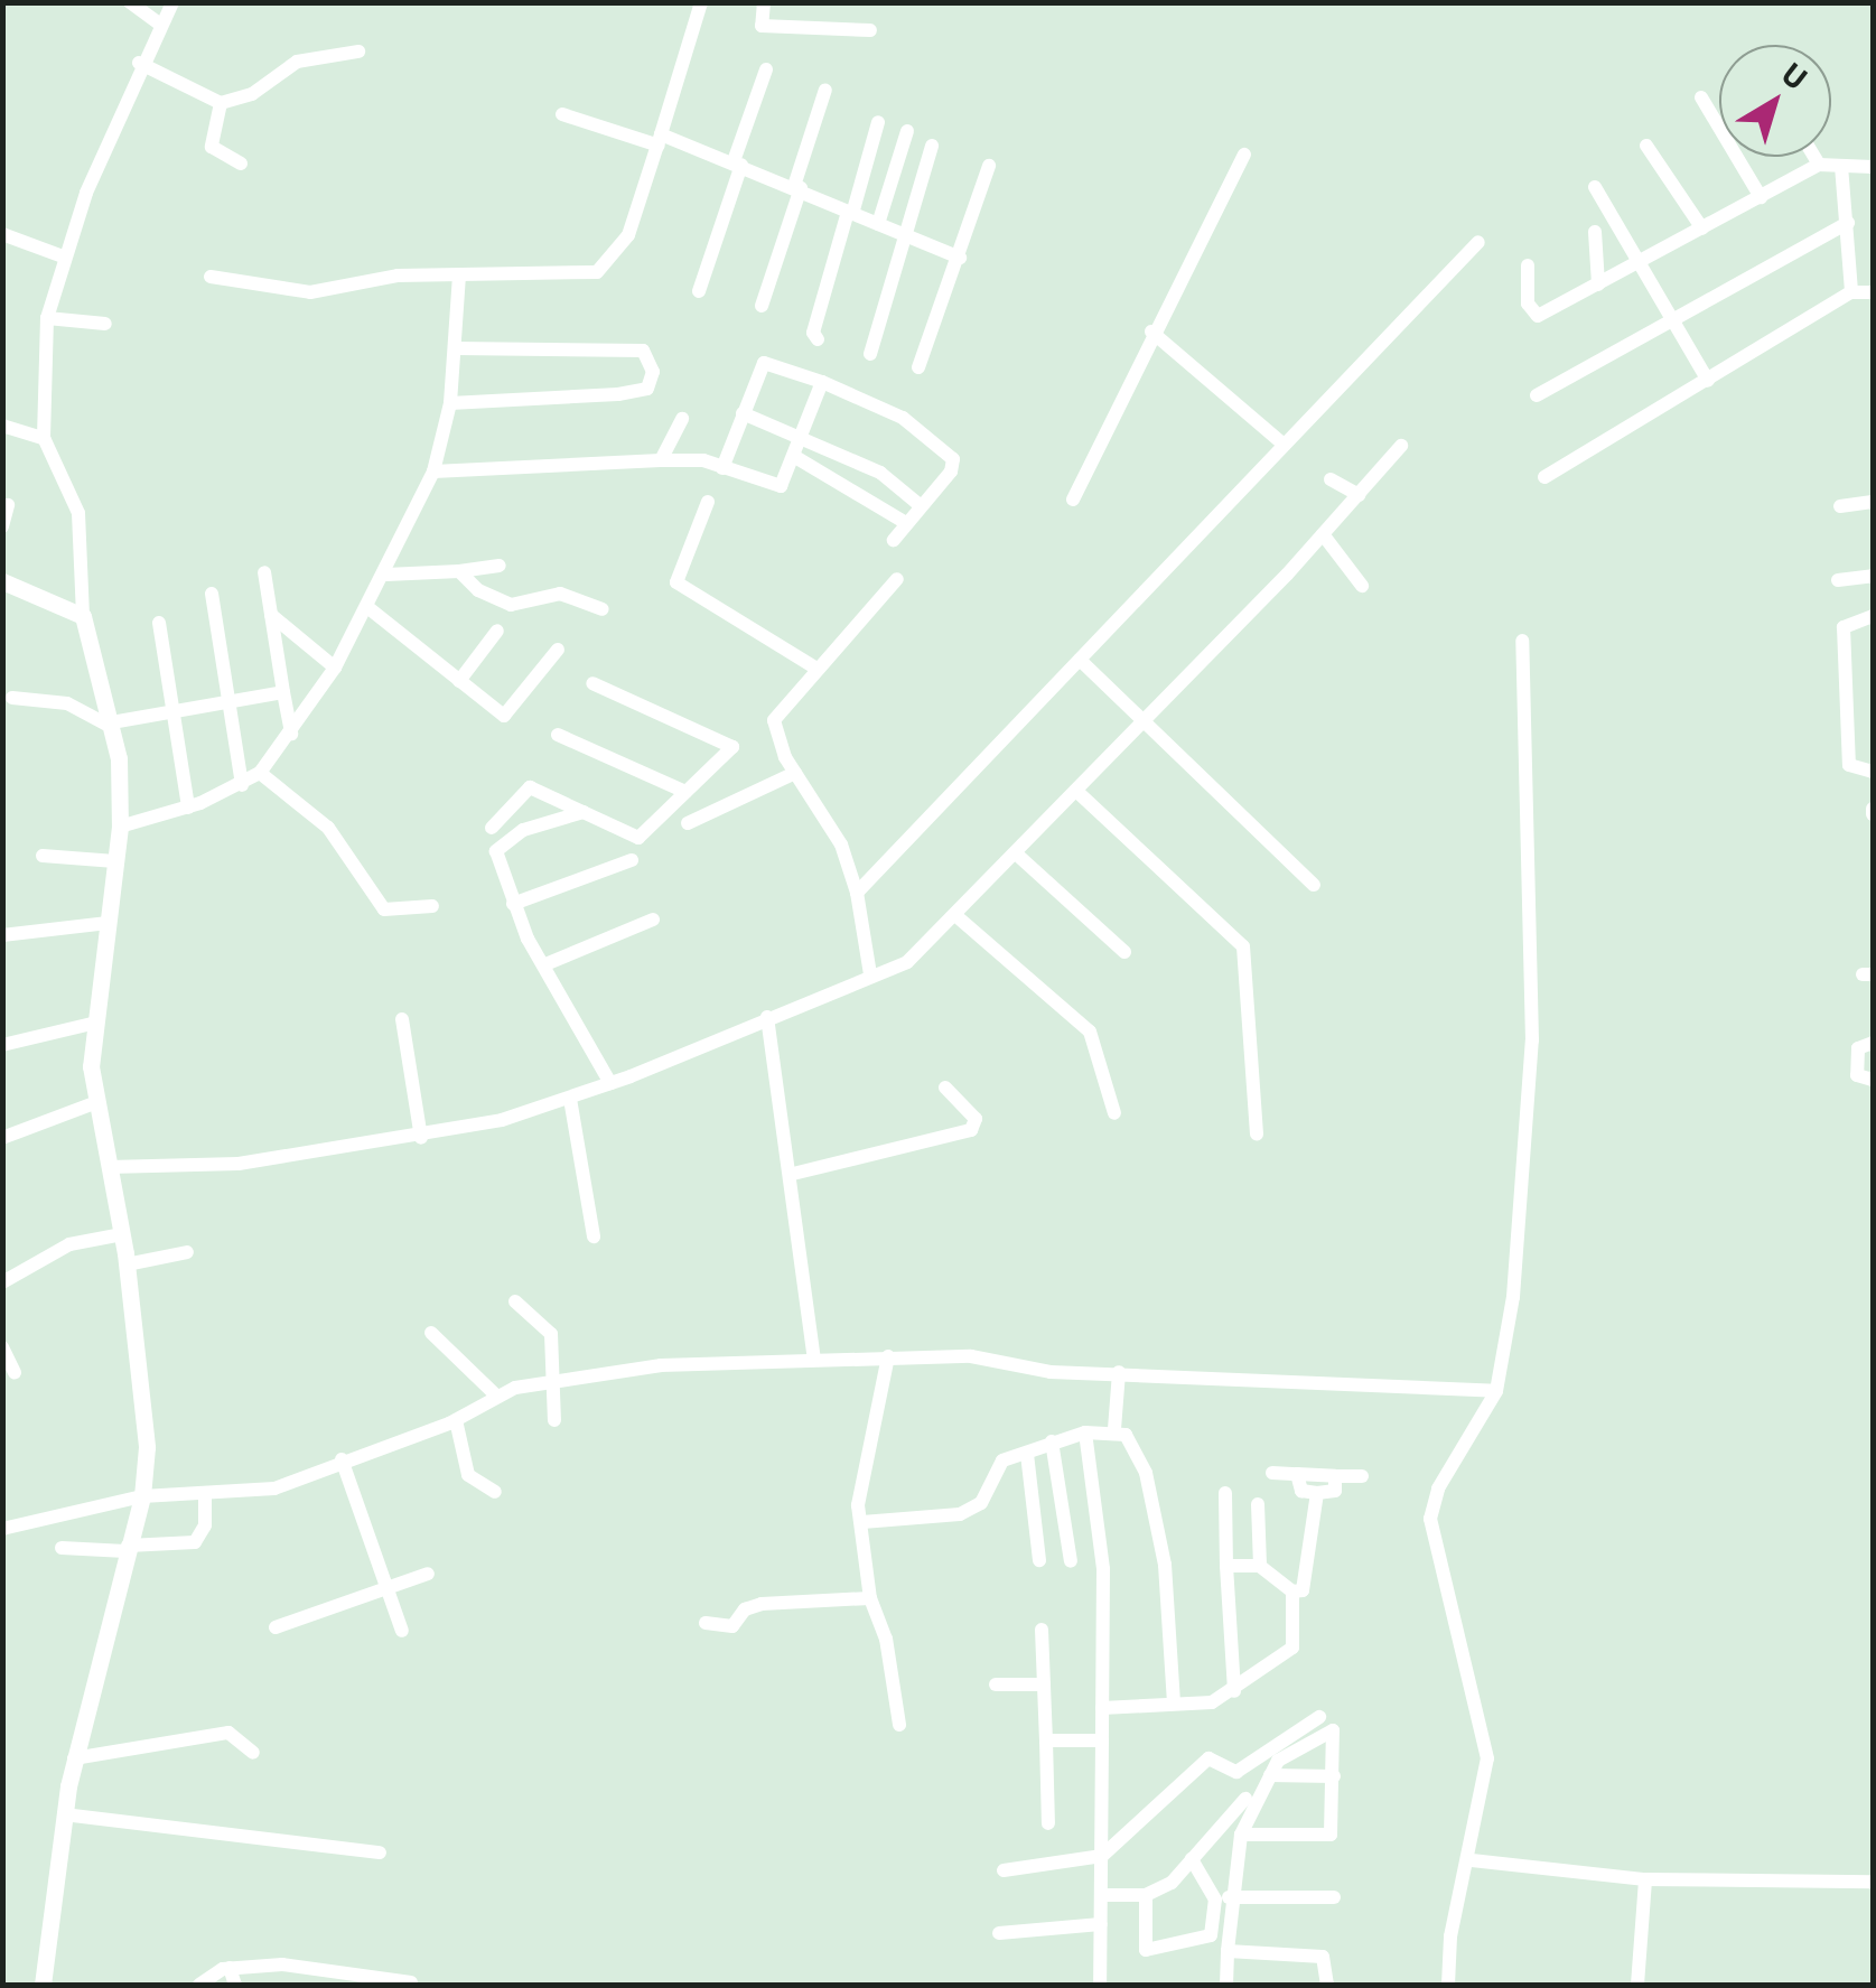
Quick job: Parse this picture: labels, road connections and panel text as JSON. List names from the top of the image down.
{
  "north": "top right"
}
